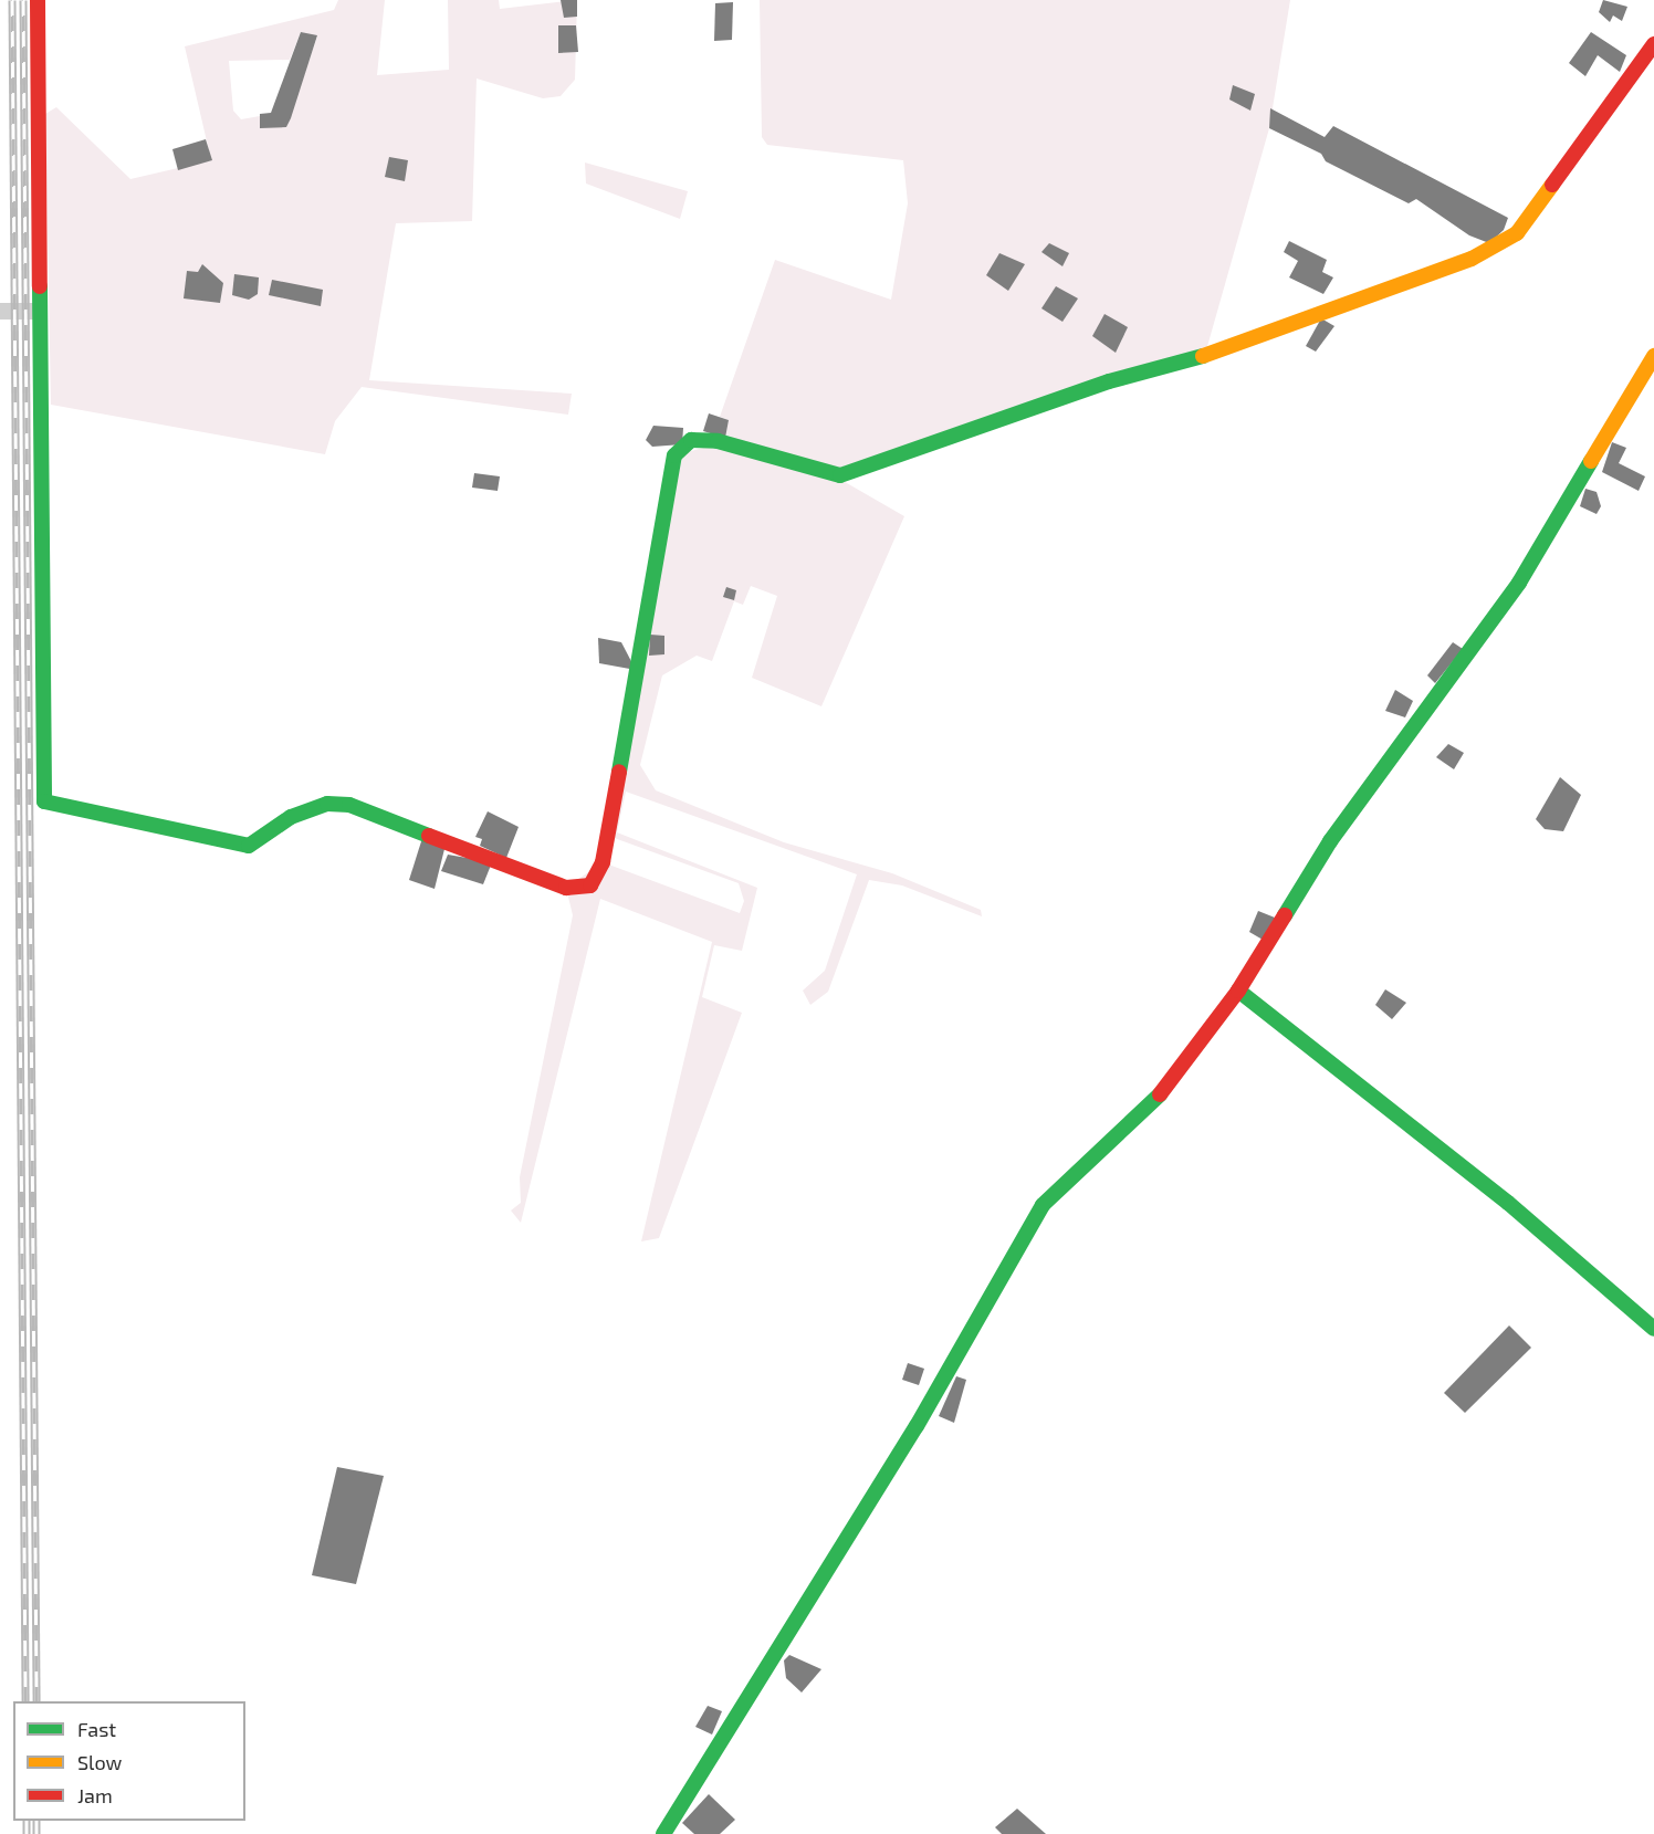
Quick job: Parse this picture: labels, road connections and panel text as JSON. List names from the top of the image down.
{
  "legend": ["Fast", "Slow", "Jam"]
}
